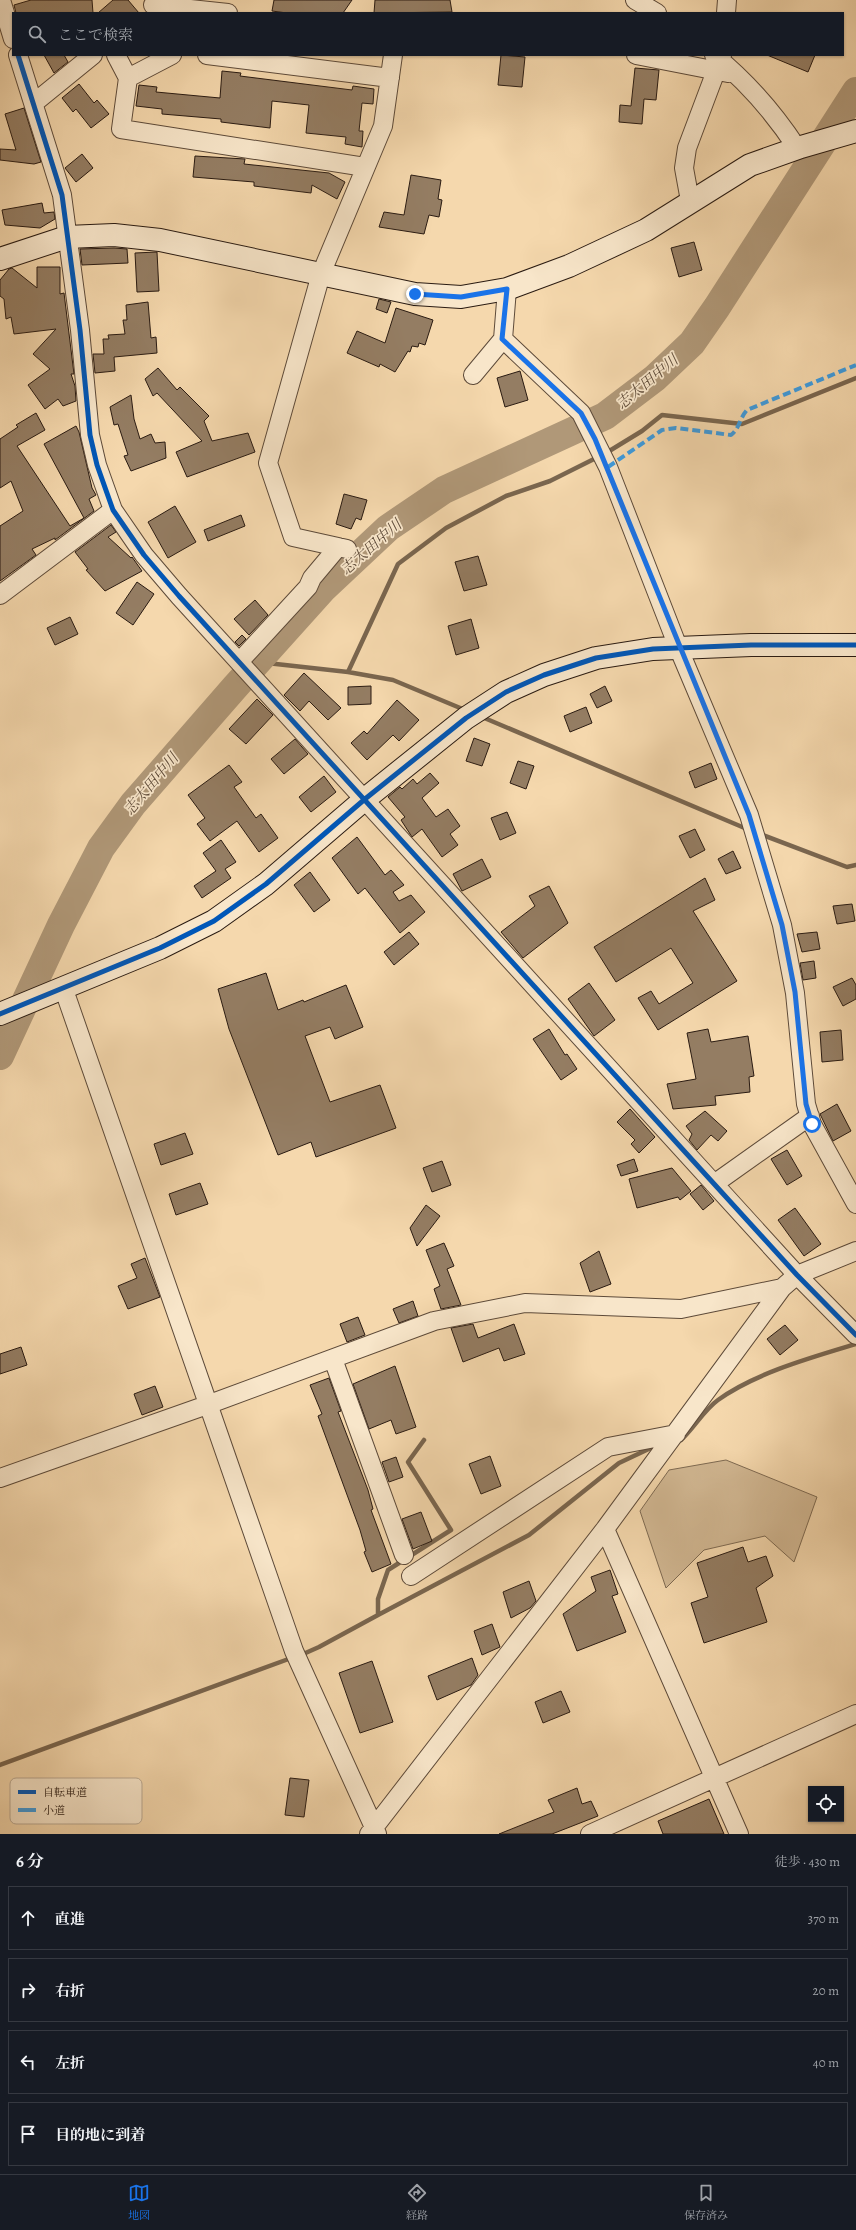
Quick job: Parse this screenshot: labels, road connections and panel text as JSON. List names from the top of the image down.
{
  "water": ["志太田中川"],
  "legend": ["自転車道", "小道"],
  "page": {
    "search": "ここで検索",
    "heading": ["6 分", "徒歩 · 430 m"],
    "list": [
      ["直進", "370 m"],
      ["右折", "20 m"],
      ["左折", "40 m"],
      "目的地に到着"
    ],
    "nav": ["地図", "経路", "保存済み"]
  }
}
